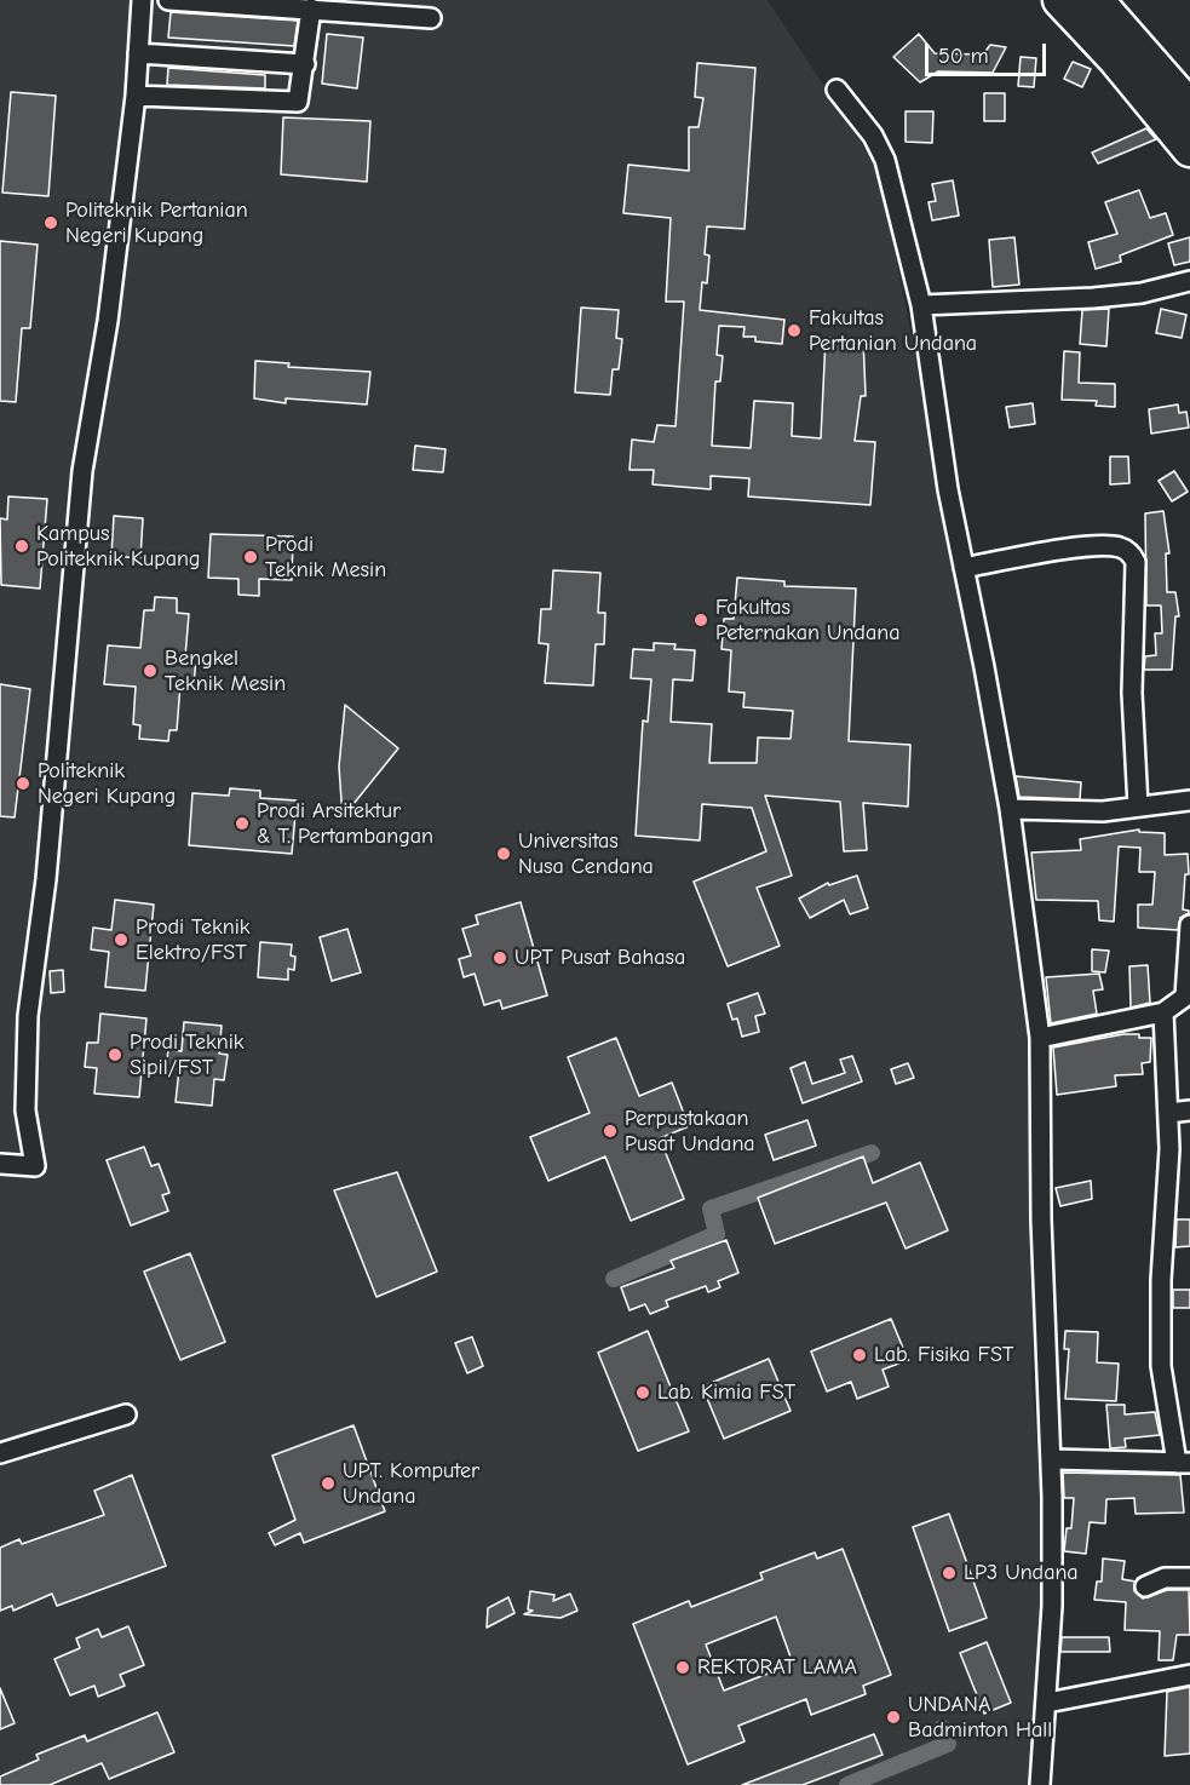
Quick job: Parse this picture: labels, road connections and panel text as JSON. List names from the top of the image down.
{
  "places": [
    "Politeknik Pertanian Negeri Kupang",
    "Fakultas Pertanian Undana",
    "Kampus Politeknik Kupang",
    "Prodi Teknik Mesin",
    "Fakultas Peternakan Undana",
    "Bengkel Teknik Mesin",
    "Politeknik Negeri Kupang",
    "Prodi Arsitektur & T. Pertambangan",
    "Universitas Nusa Cendana",
    "Prodi Teknik Elektro/FST",
    "UPT Pusat Bahasa",
    "Prodi Teknik Sipil/FST",
    "Perpustakaan Pusat Undana",
    "Lab. Fisika FST",
    "Lab. Kimia FST",
    "UPT. Komputer Undana",
    "LP3 Undana",
    "REKTORAT LAMA",
    "UNDANA Badminton Hall"
  ],
  "scale_bar": "50 m"
}
